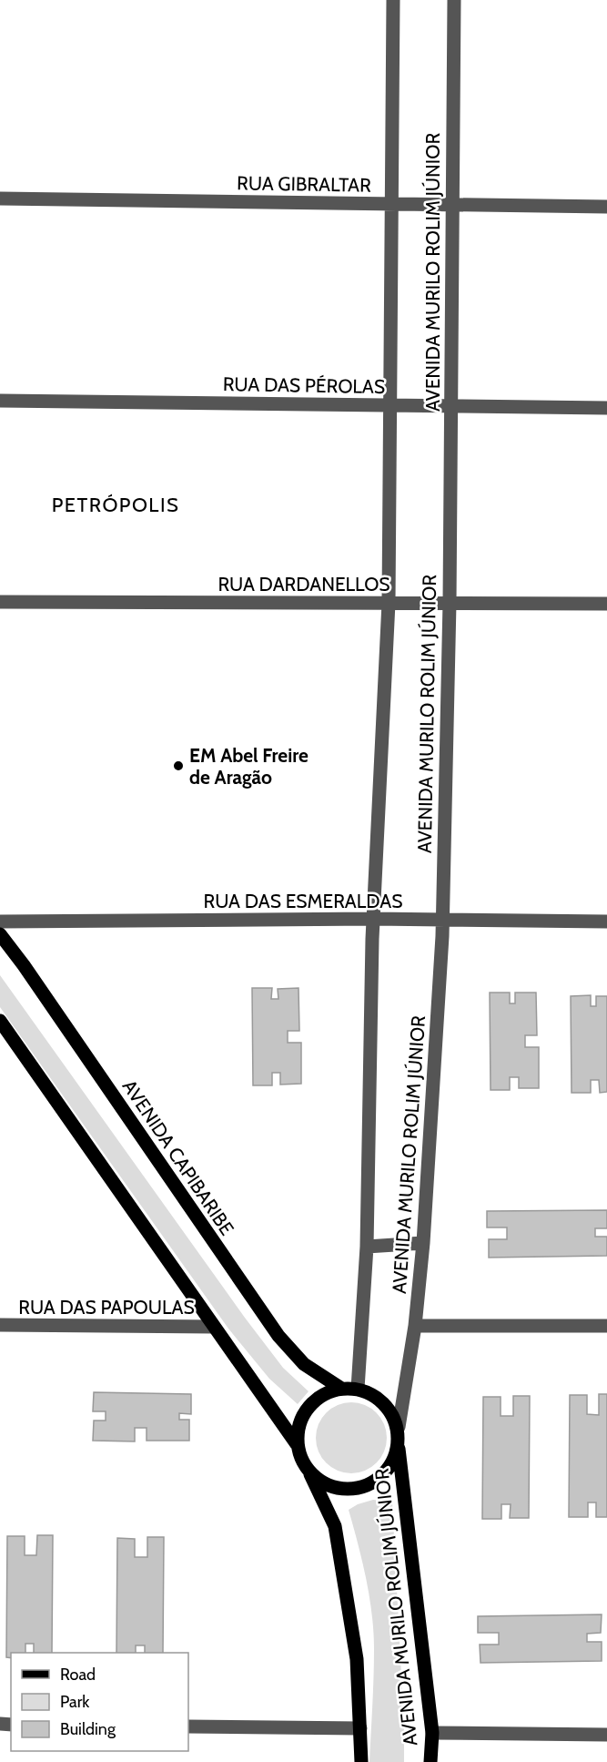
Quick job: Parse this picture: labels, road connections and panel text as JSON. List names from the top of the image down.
{
  "streets": {
    "main road": ["AVENIDA MURILO ROLIM JÚNIOR", "AVENIDA CAPIBARIBE"],
    "street": [
      "RUA GIBRALTAR",
      "RUA DAS PÉROLAS",
      "RUA DARDANELLOS",
      "RUA DAS ESMERALDAS",
      "RUA DAS PAPOULAS"
    ]
  },
  "crossings": [
    ["RUA GIBRALTAR", "AVENIDA MURILO ROLIM JÚNIOR"],
    ["AVENIDA MURILO ROLIM JÚNIOR", "RUA DAS PÉROLAS"],
    ["AVENIDA MURILO ROLIM JÚNIOR", "RUA DARDANELLOS"],
    ["AVENIDA MURILO ROLIM JÚNIOR", "RUA DAS ESMERALDAS"],
    ["AVENIDA MURILO ROLIM JÚNIOR", "AVENIDA CAPIBARIBE"]
  ],
  "districts": ["PETRÓPOLIS"],
  "places": ["EM Abel Freire de Aragão"],
  "legend": ["Road", "Park", "Building"]
}
